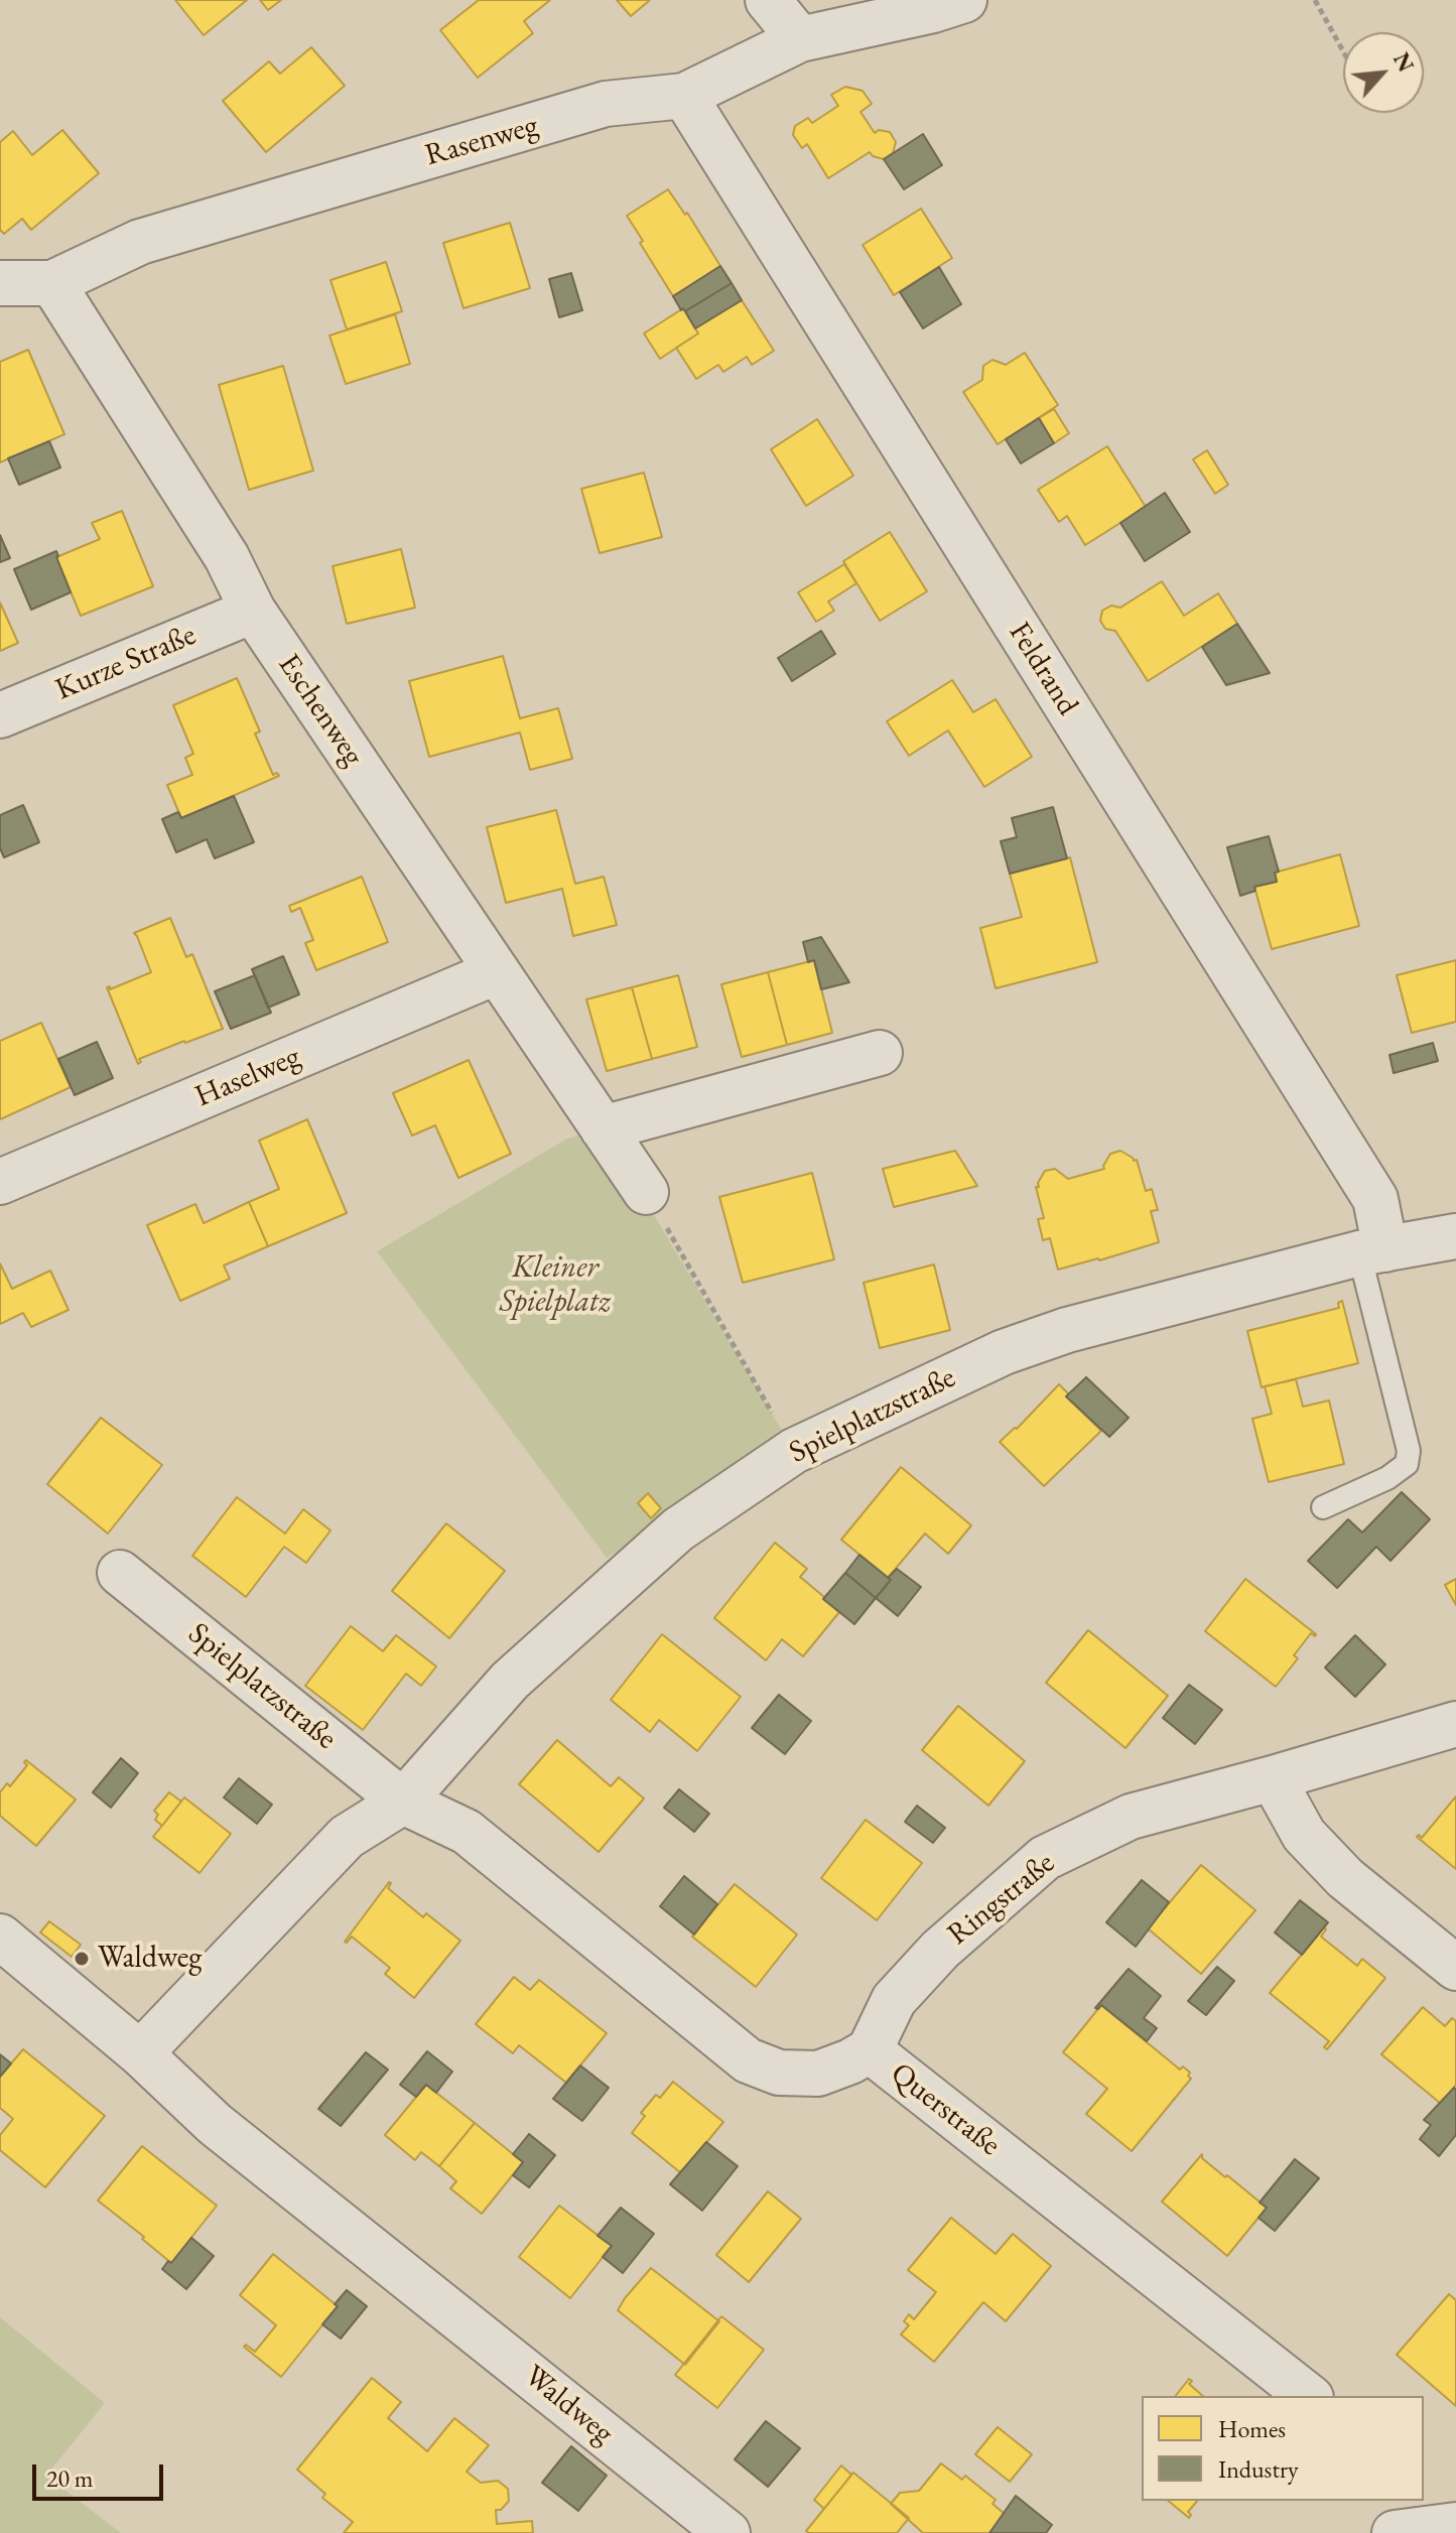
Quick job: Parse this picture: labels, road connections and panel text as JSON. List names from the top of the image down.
{
  "streets": {
    "street": [
      "Rasenweg",
      "Kurze Straße",
      "Feldrand",
      "Eschenweg",
      "Haselweg",
      "Spielplatzstraße",
      "Ringstraße",
      "Querstraße",
      "Waldweg"
    ]
  },
  "crossings": [
    ["Rasenweg", "Feldrand"],
    ["Rasenweg", "Eschenweg"],
    ["Kurze Straße", "Eschenweg"],
    ["Feldrand", "Spielplatzstraße"],
    ["Eschenweg", "Haselweg"],
    ["Spielplatzstraße", "Querstraße"],
    ["Spielplatzstraße", "Waldweg"],
    ["Ringstraße", "Querstraße"]
  ],
  "parks": ["Kleiner Spielplatz"],
  "places": ["Waldweg"],
  "legend": ["Homes", "Industry"],
  "scale_bar": "20 m",
  "north": "top right"
}
